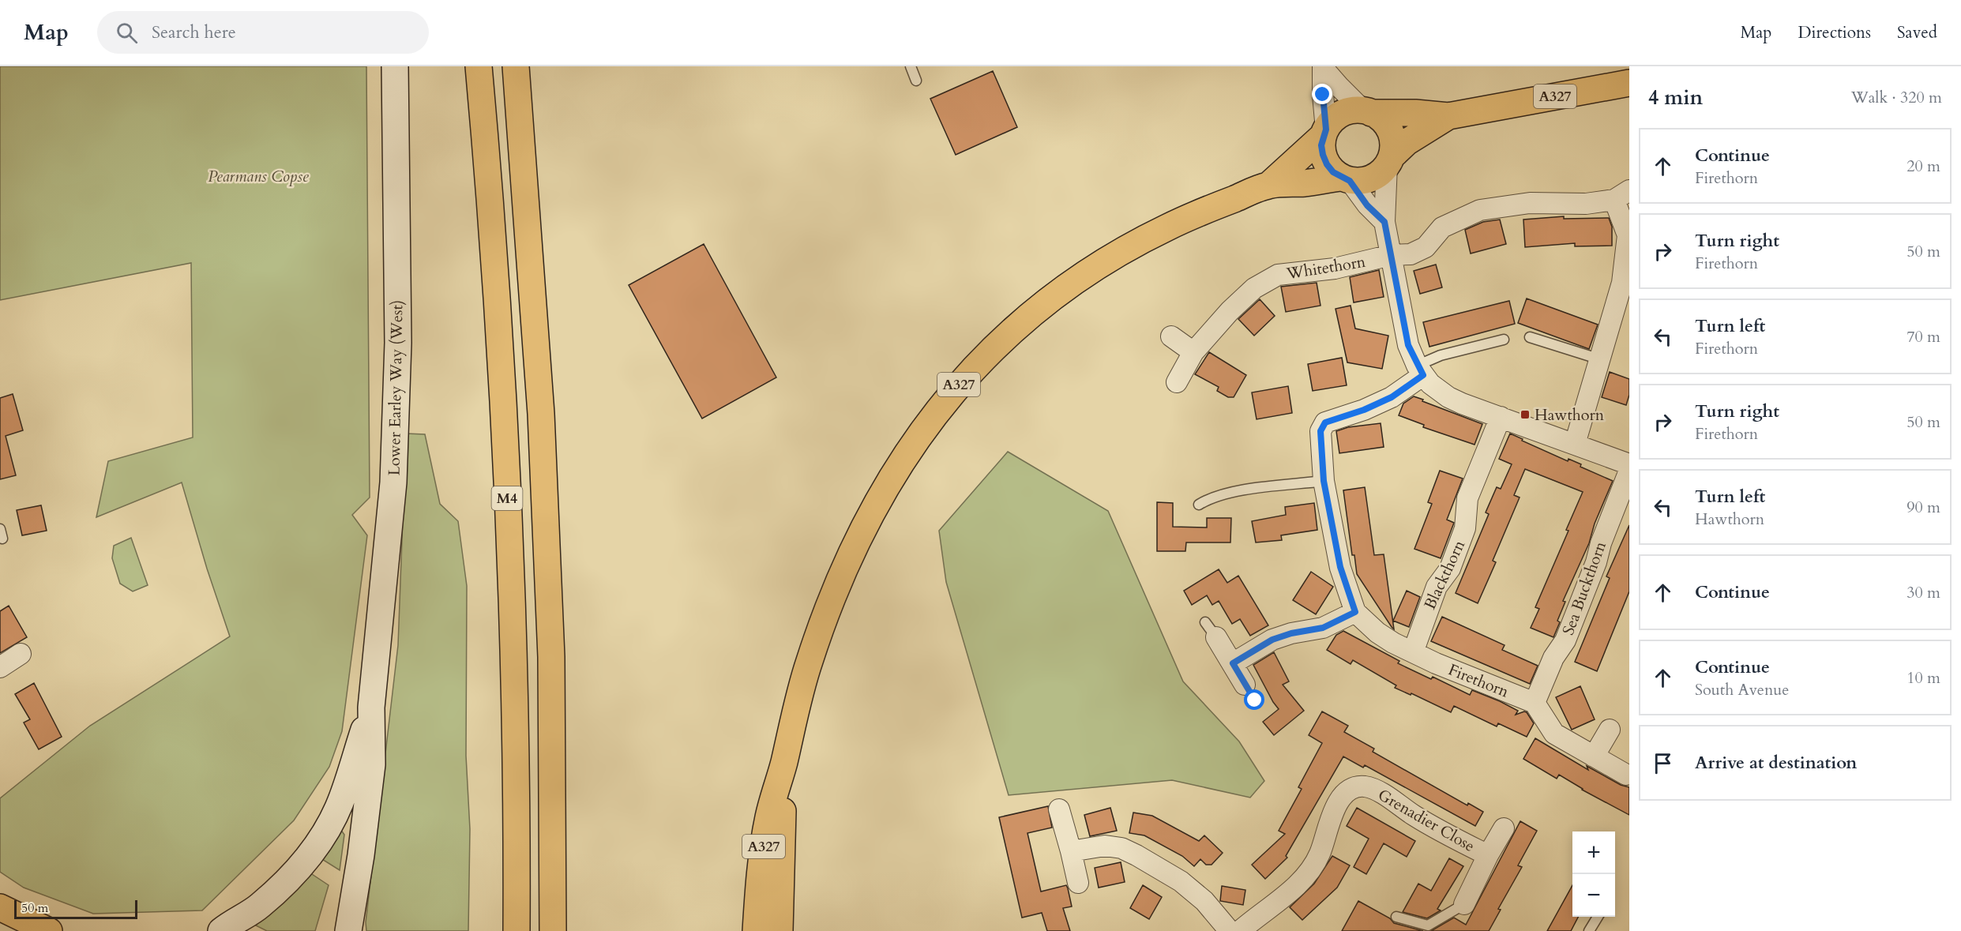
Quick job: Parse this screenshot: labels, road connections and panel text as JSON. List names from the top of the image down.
{
  "streets": {
    "main road": ["A327", "Lower Earley Way (West)", "M4"],
    "street": [
      "Whitethorn",
      "Blackthorn",
      "Sea Buckthorn",
      "Firethorn",
      "Grenadier Close"
    ]
  },
  "crossings": [
    ["Blackthorn", "Firethorn"],
    ["Sea Buckthorn", "Firethorn"]
  ],
  "parks": ["Pearmans Copse"],
  "places": {
    "transit": ["Hawthorn"]
  },
  "scale_bar": "50 m",
  "page": {
    "header": "Map",
    "search": "Search here",
    "nav": ["Map", "Directions", "Saved"],
    "heading": ["4 min", "Walk · 320 m"],
    "list": [
      ["Continue", "Firethorn", "20 m"],
      ["Turn right", "Firethorn", "50 m"],
      ["Turn left", "Firethorn", "70 m"],
      ["Turn right", "Firethorn", "50 m"],
      ["Turn left", "Hawthorn", "90 m"],
      ["Continue", "30 m"],
      ["Continue", "South Avenue", "10 m"],
      "Arrive at destination"
    ],
    "map_buttons": ["+", "−"],
    "scale": "50 m"
  }
}
